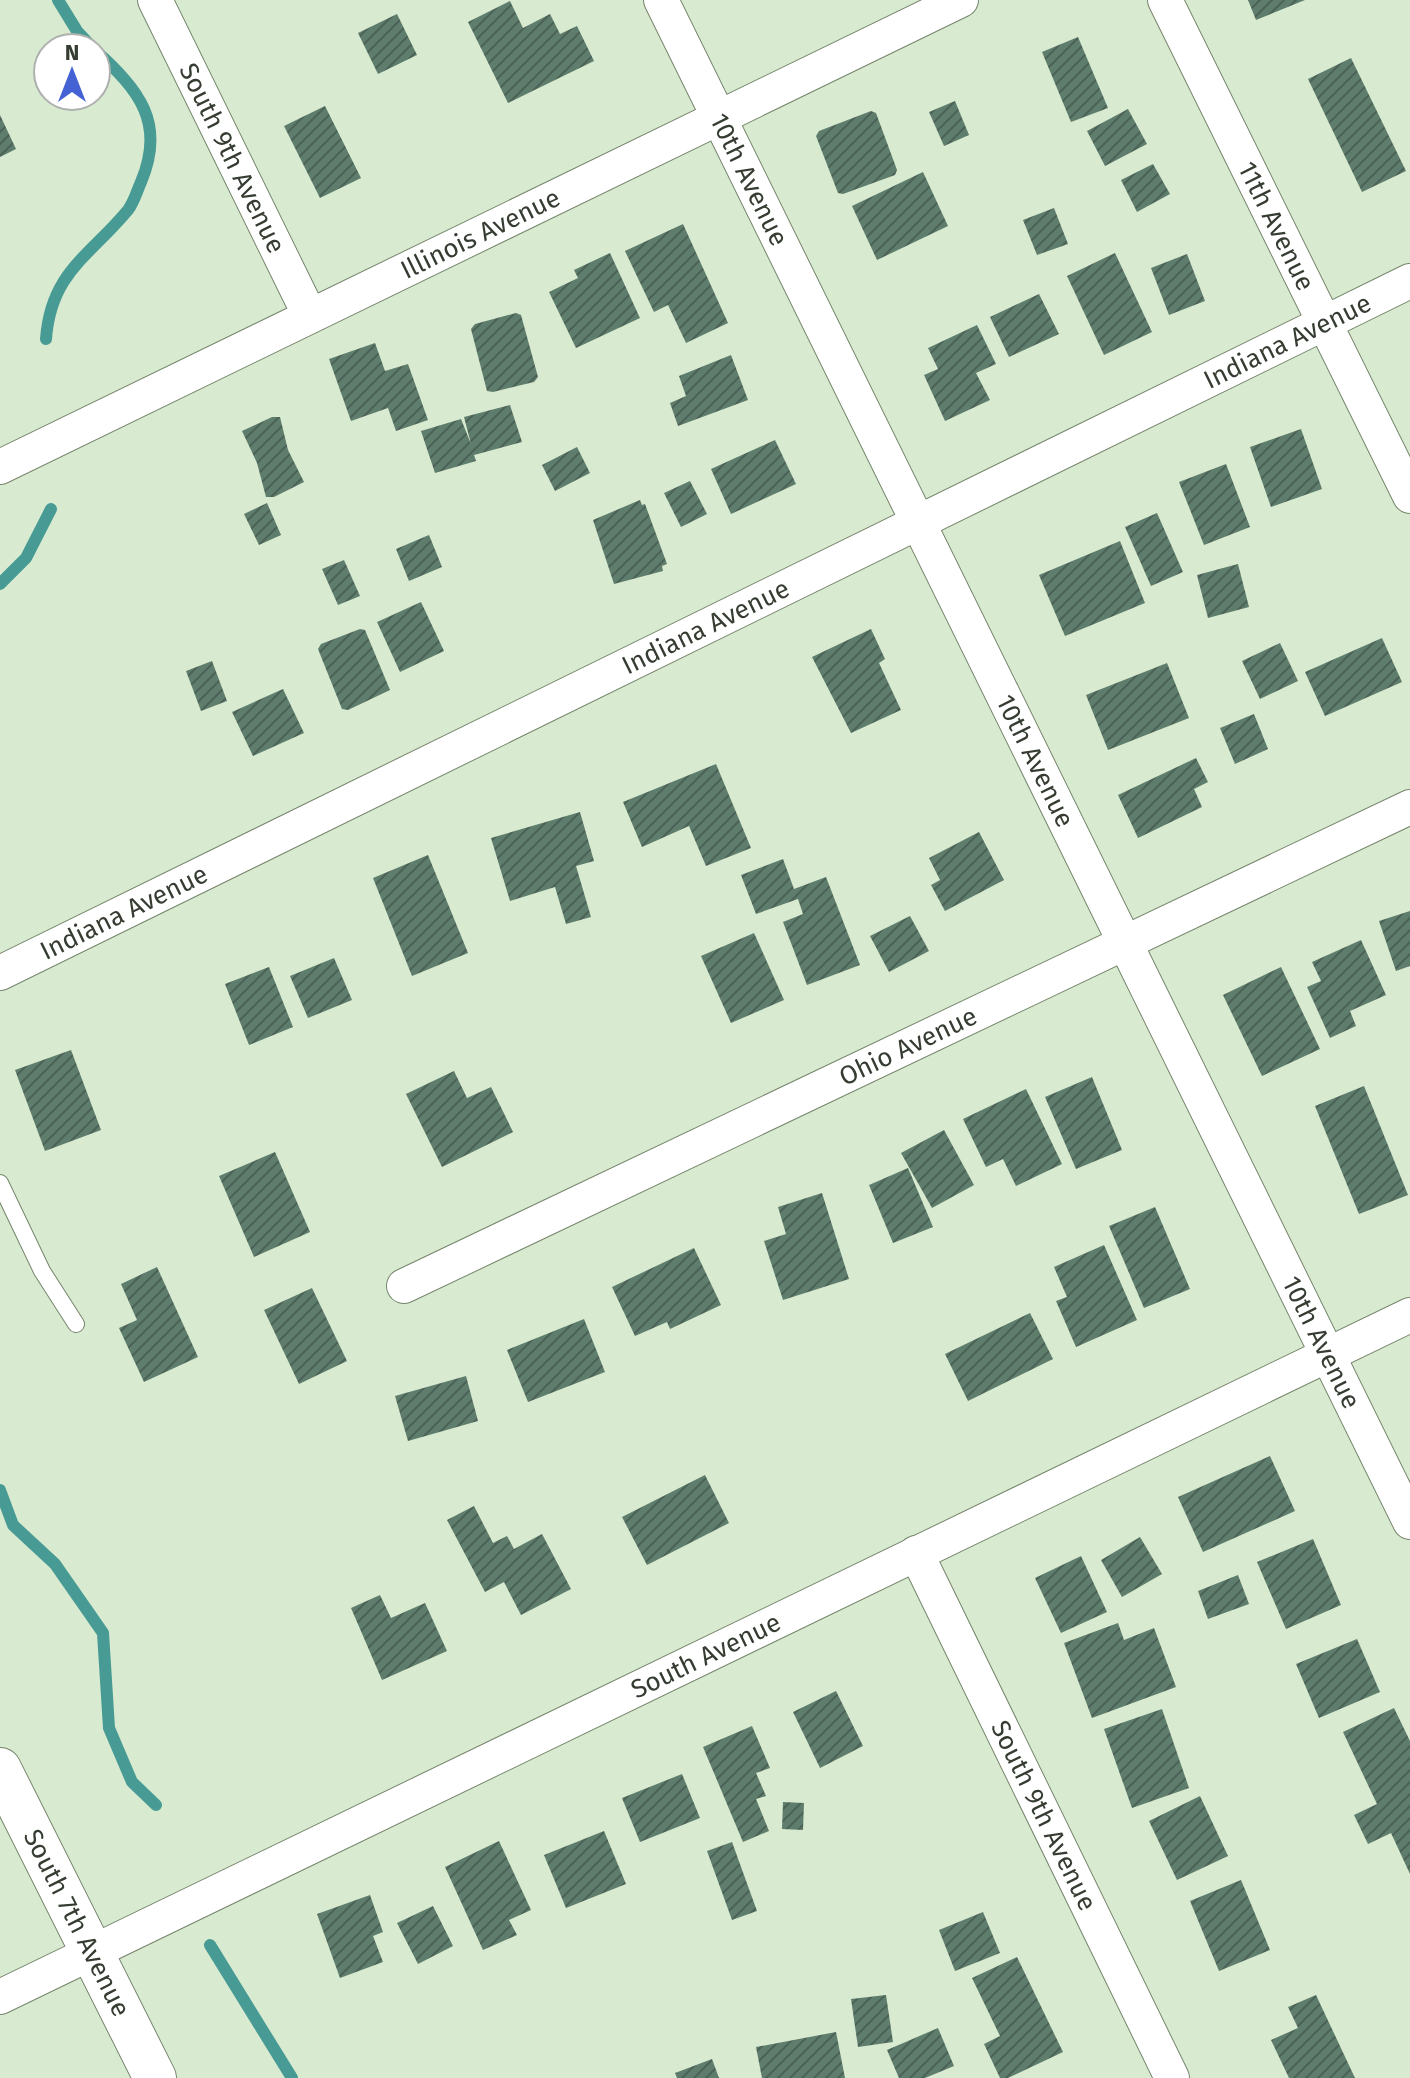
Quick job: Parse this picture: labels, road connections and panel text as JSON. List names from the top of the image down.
{
  "streets": {
    "street": [
      "South 9th Avenue",
      "10th Avenue",
      "11th Avenue",
      "Illinois Avenue",
      "Indiana Avenue",
      "Ohio Avenue",
      "South Avenue",
      "South 7th Avenue"
    ]
  },
  "crossings": [
    ["South 9th Avenue", "Illinois Avenue"],
    ["South 9th Avenue", "South Avenue"],
    ["10th Avenue", "Illinois Avenue"],
    ["10th Avenue", "Indiana Avenue"],
    ["10th Avenue", "Ohio Avenue"],
    ["10th Avenue", "South Avenue"],
    ["11th Avenue", "Indiana Avenue"],
    ["South Avenue", "South 7th Avenue"]
  ],
  "north": "top"
}
